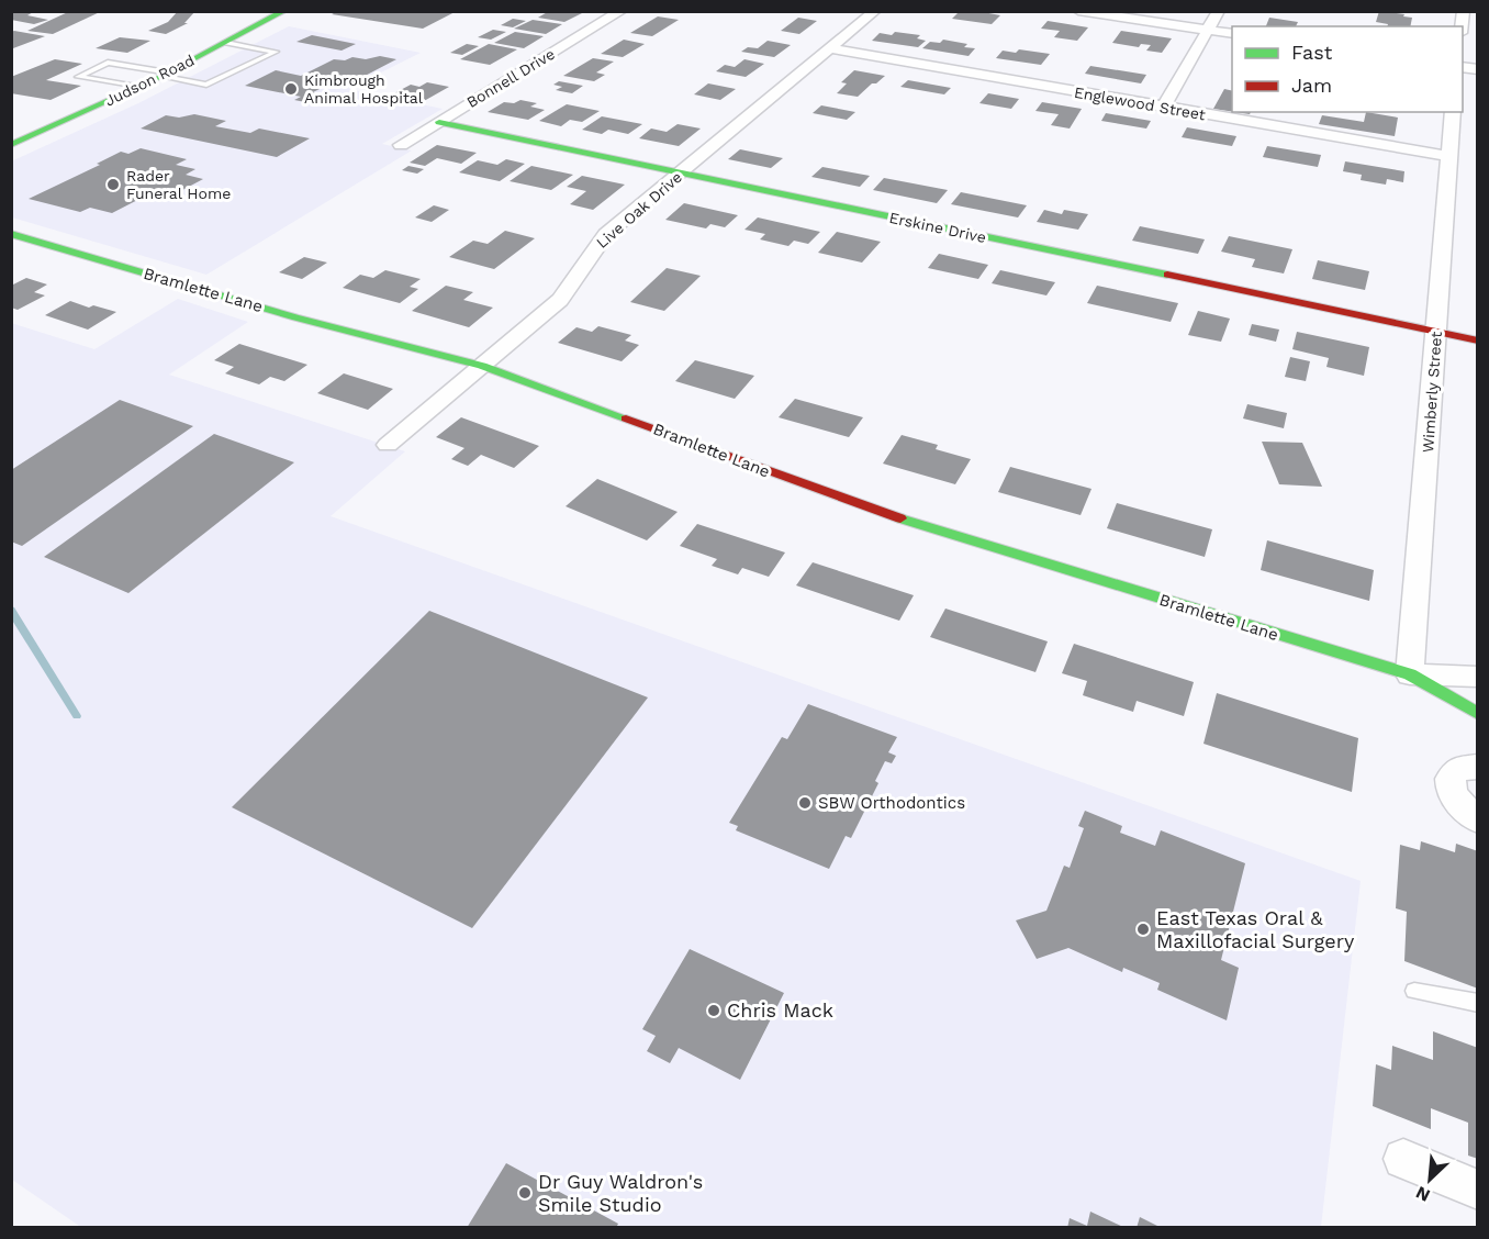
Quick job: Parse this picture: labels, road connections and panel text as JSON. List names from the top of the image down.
{
  "streets": {
    "street": [
      "Bonnell Drive",
      "Judson Road",
      "Englewood Street",
      "Live Oak Drive",
      "Erskine Drive",
      "Bramlette Lane",
      "Wimberly Street"
    ]
  },
  "crossings": [
    ["Bonnell Drive", "Erskine Drive"],
    ["Englewood Street", "Live Oak Drive"],
    ["Englewood Street", "Wimberly Street"],
    ["Live Oak Drive", "Erskine Drive"],
    ["Live Oak Drive", "Bramlette Lane"],
    ["Erskine Drive", "Wimberly Street"],
    ["Bramlette Lane", "Wimberly Street"]
  ],
  "places": [
    "Kimbrough Animal Hospital",
    "Rader Funeral Home",
    "SBW Orthodontics",
    "East Texas Oral & Maxillofacial Surgery",
    "Chris Mack",
    "Dr Guy Waldron's Smile Studio"
  ],
  "legend": ["Fast", "Jam"],
  "north": "bottom left"
}
